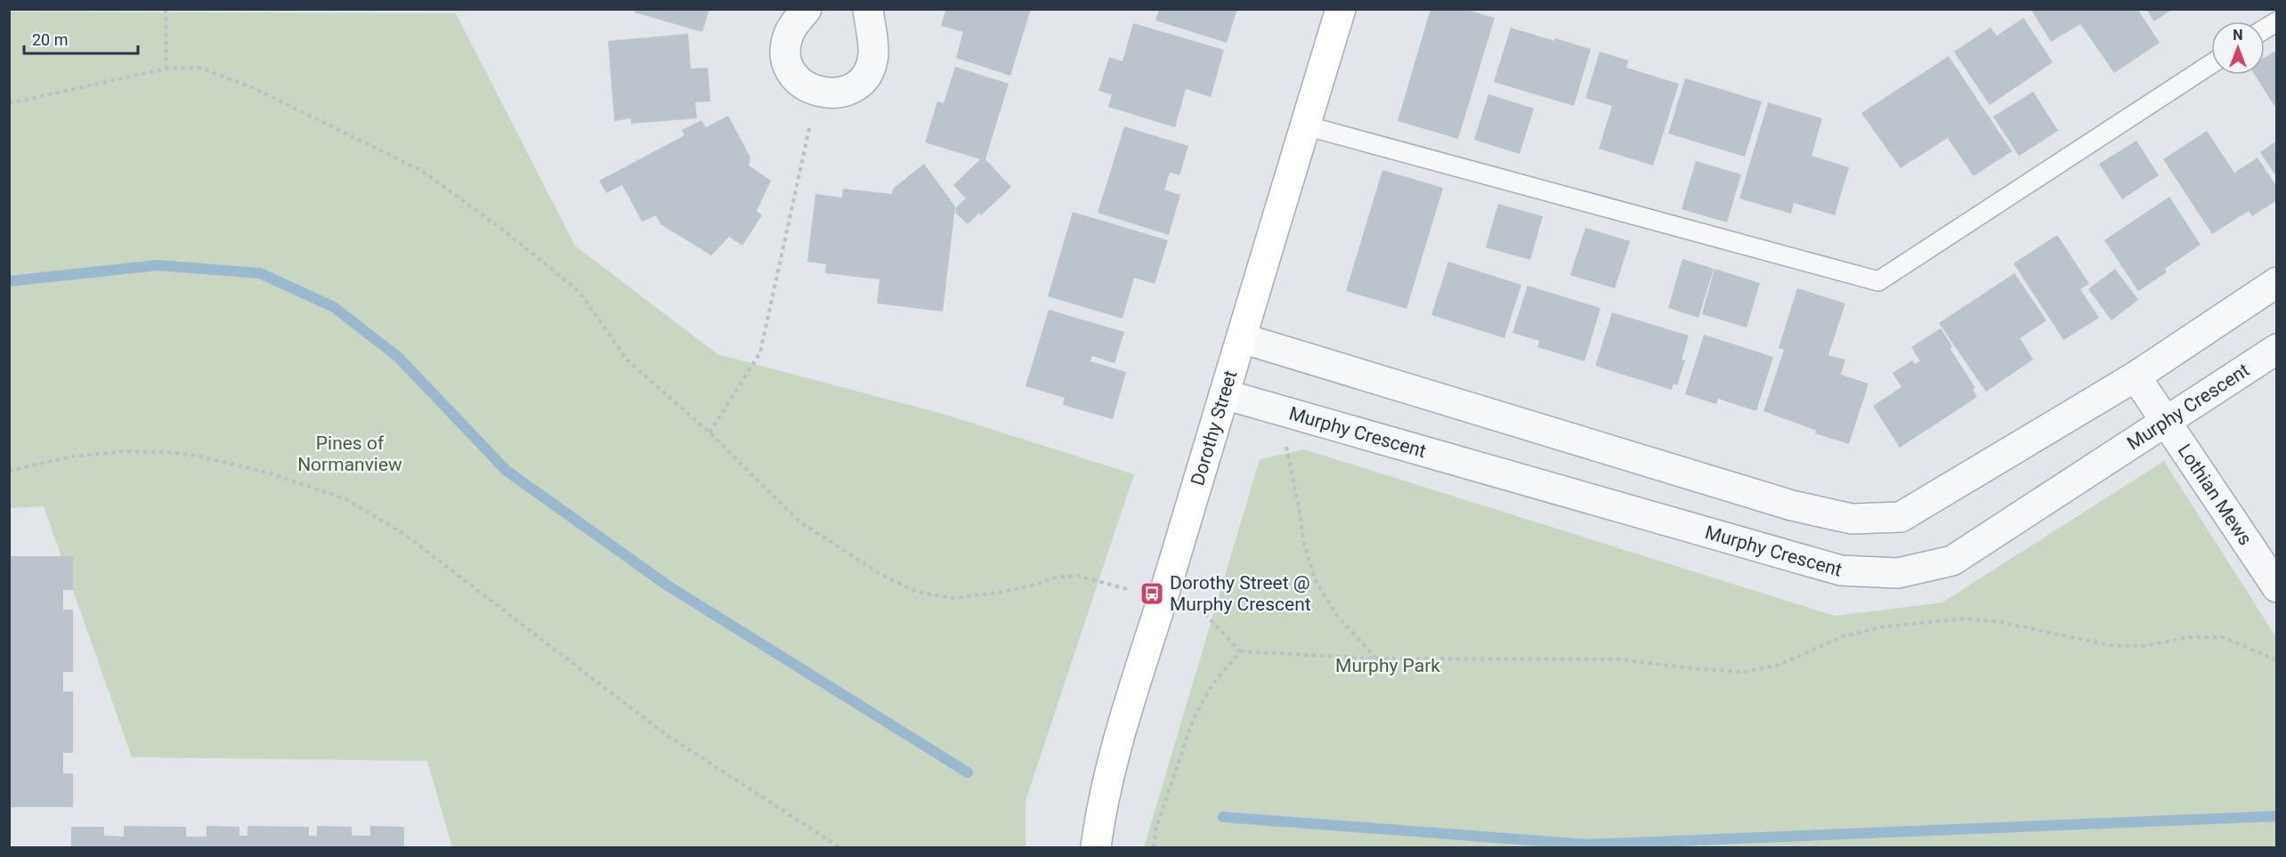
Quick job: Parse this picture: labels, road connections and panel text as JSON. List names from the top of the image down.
{
  "streets": {
    "street": ["Murphy Crescent", "Dorothy Street", "Lothian Mews"]
  },
  "crossings": [
    ["Murphy Crescent", "Dorothy Street"],
    ["Murphy Crescent", "Lothian Mews"]
  ],
  "parks": ["Pines of Normanview", "Murphy Park"],
  "places": {
    "bus stop": ["Dorothy Street @ Murphy Crescent"]
  },
  "scale_bar": "20 m",
  "north": "top"
}
